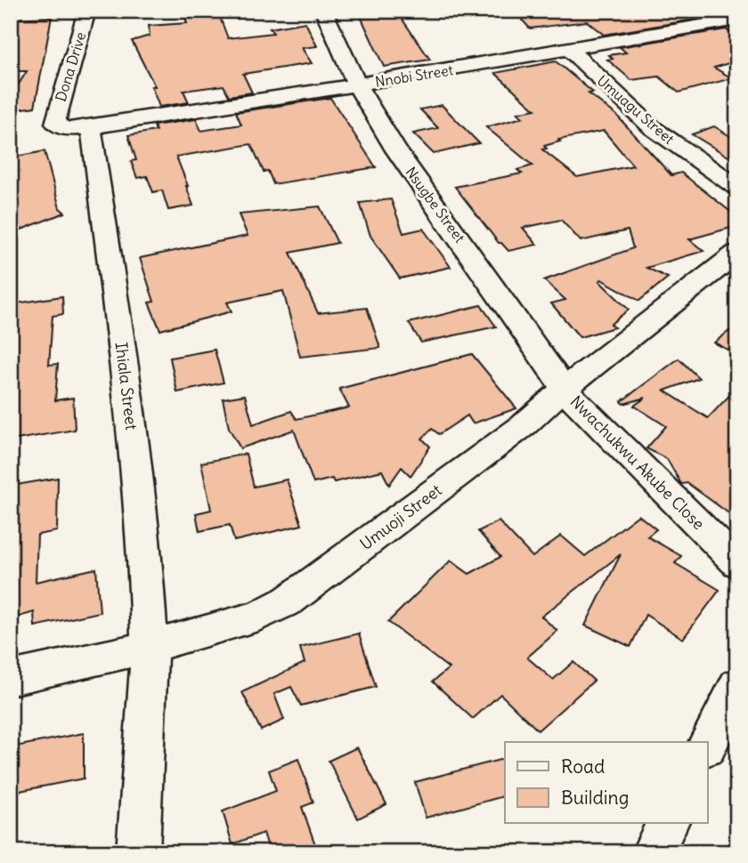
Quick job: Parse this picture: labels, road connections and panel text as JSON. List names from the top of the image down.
{
  "streets": {
    "street": [
      "Dona Drive",
      "Nnobi Street",
      "Umuagu Street",
      "Nsugbe Street",
      "Ihiala Street",
      "Nwachukwu Akube Close",
      "Umuoji Street"
    ]
  },
  "crossings": [
    ["Dona Drive", "Nnobi Street"],
    ["Dona Drive", "Ihiala Street"],
    ["Nnobi Street", "Umuagu Street"],
    ["Nnobi Street", "Nsugbe Street"],
    ["Nnobi Street", "Ihiala Street"],
    ["Nsugbe Street", "Nwachukwu Akube Close"],
    ["Nsugbe Street", "Umuoji Street"],
    ["Ihiala Street", "Umuoji Street"],
    ["Nwachukwu Akube Close", "Umuoji Street"]
  ],
  "legend": ["Road", "Building"]
}
